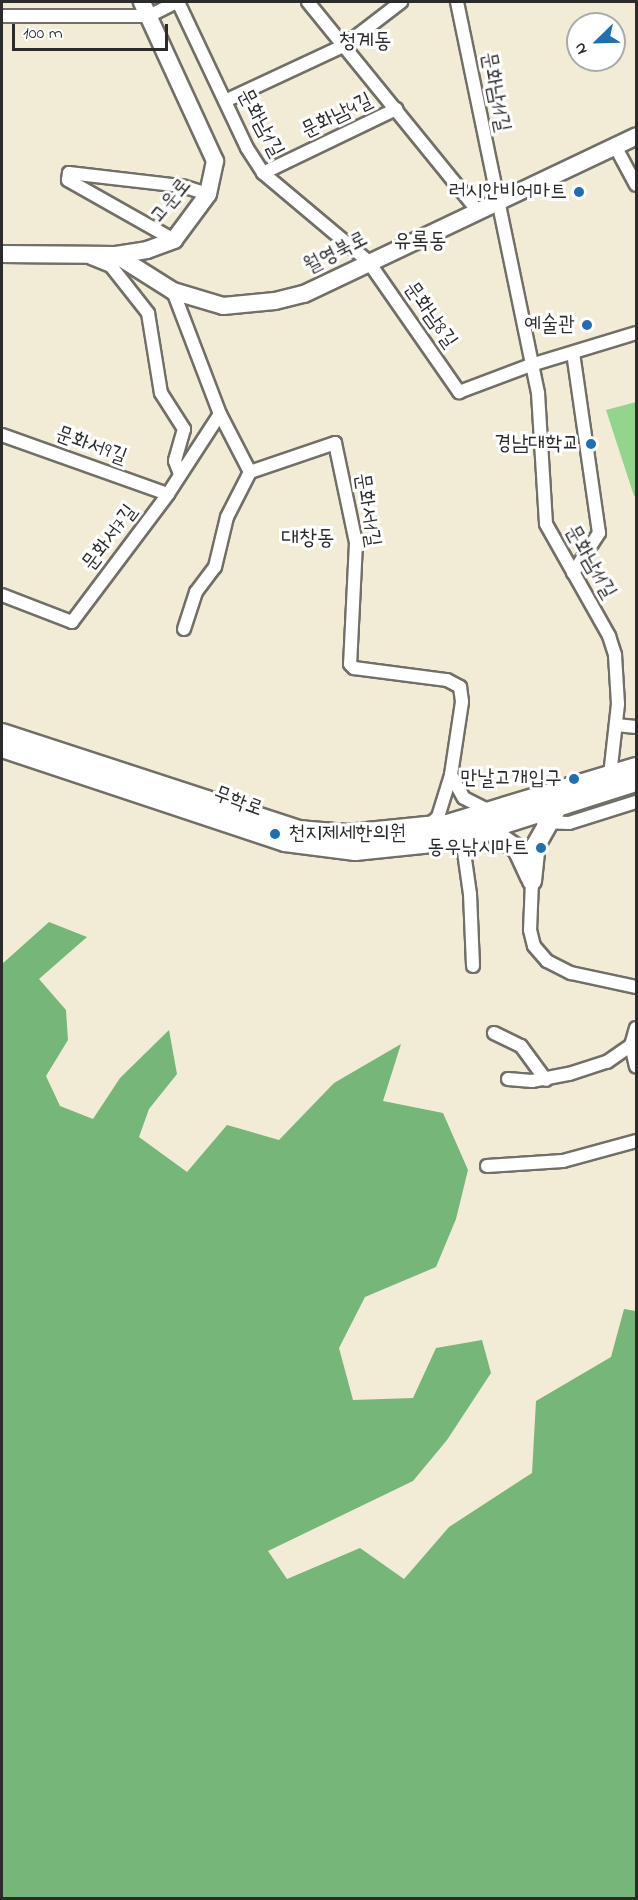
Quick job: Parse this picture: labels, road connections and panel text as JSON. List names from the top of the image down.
{
  "streets": {
    "main road": ["고운로", "월영북로", "무학로"],
    "street": [
      "문화남11길",
      "문화남4길",
      "문화남1길",
      "문화남8길",
      "문화서9길",
      "문화서1길",
      "문화서7길"
    ]
  },
  "crossings": [
    ["문화남11길", "월영북로"],
    ["문화남11길", "문화남8길"],
    ["문화남11길", "무학로"],
    ["문화남4길", "문화남1길"],
    ["문화남4길", "월영북로"],
    ["문화남1길", "월영북로"],
    ["문화남1길", "문화남8길"],
    ["고운로", "월영북로"],
    ["월영북로", "문화남8길"],
    ["문화서9길", "문화서7길"],
    ["문화서1길", "무학로"]
  ],
  "districts": ["청계동", "유록동", "대창동"],
  "places": [
    "러시안비어마트",
    "예술관",
    "경남대학교",
    "만날고개입구",
    "천지제세한의원",
    "동우낚시마트"
  ],
  "scale_bar": "100 m",
  "north": "bottom left"
}
